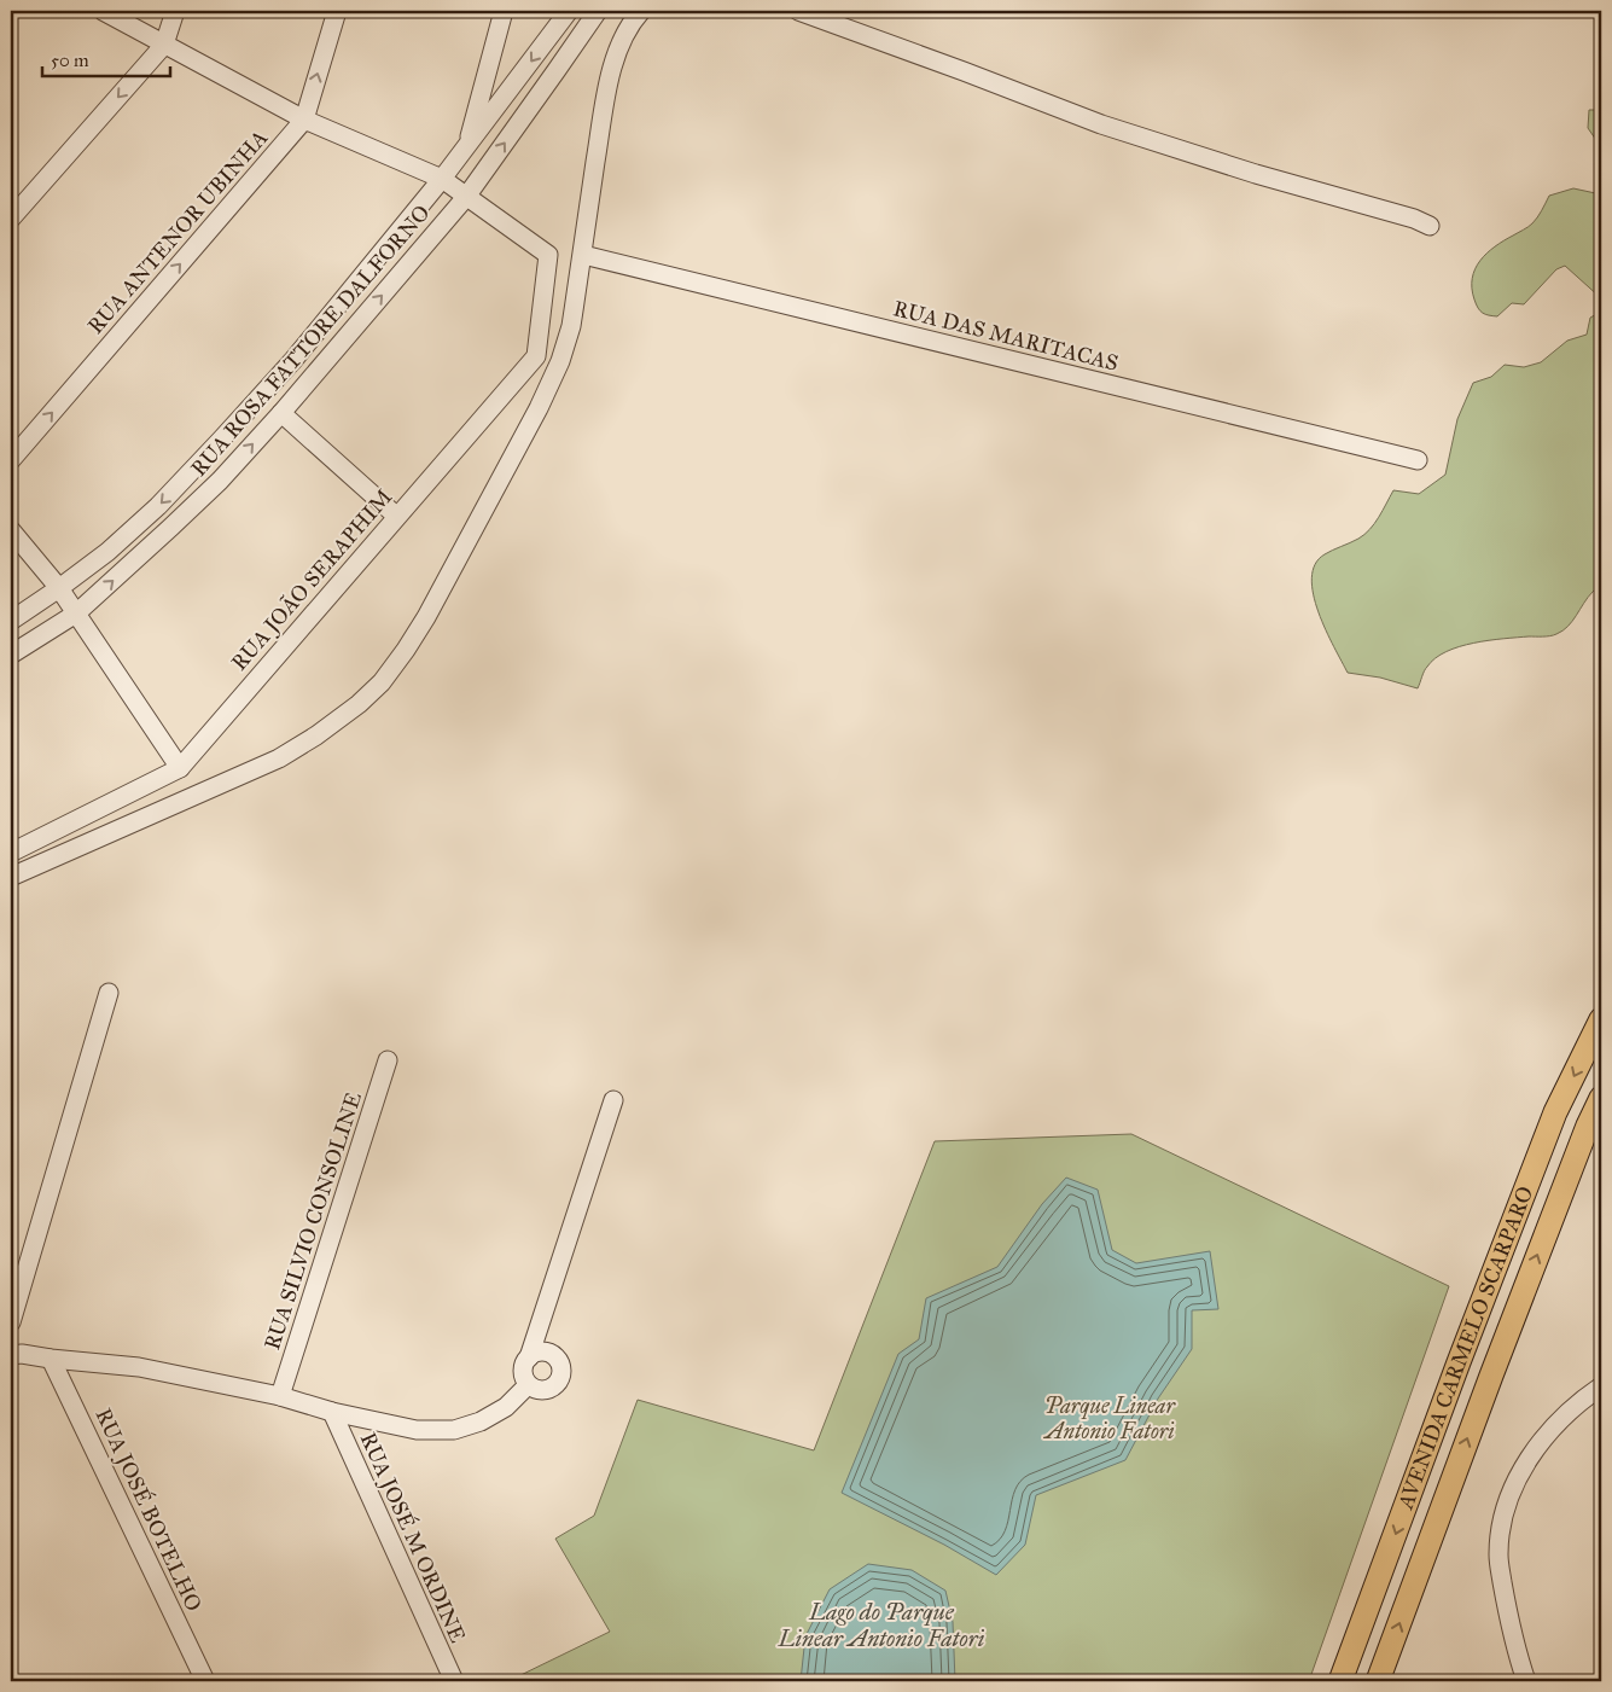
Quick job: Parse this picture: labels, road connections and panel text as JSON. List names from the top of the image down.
{
  "streets": {
    "main road": ["AVENIDA CARMELO SCARPARO"],
    "street": [
      "RUA ANTENOR UBINHA",
      "RUA DAS MARITACAS",
      "RUA ROSA FATTORE DALFORNO",
      "RUA JOÃO SERAPHIM",
      "RUA SILVIO CONSOLINE",
      "RUA JOSÉ BOTELHO",
      "RUA JOSÉ M ORDINE"
    ]
  },
  "crossings": [
    ["RUA ROSA FATTORE DALFORNO", "RUA JOÃO SERAPHIM"]
  ],
  "water": ["Lago do Parque Linear Antonio Fatori"],
  "parks": ["Parque Linear Antonio Fatori"],
  "scale_bar": "50 m"
}
